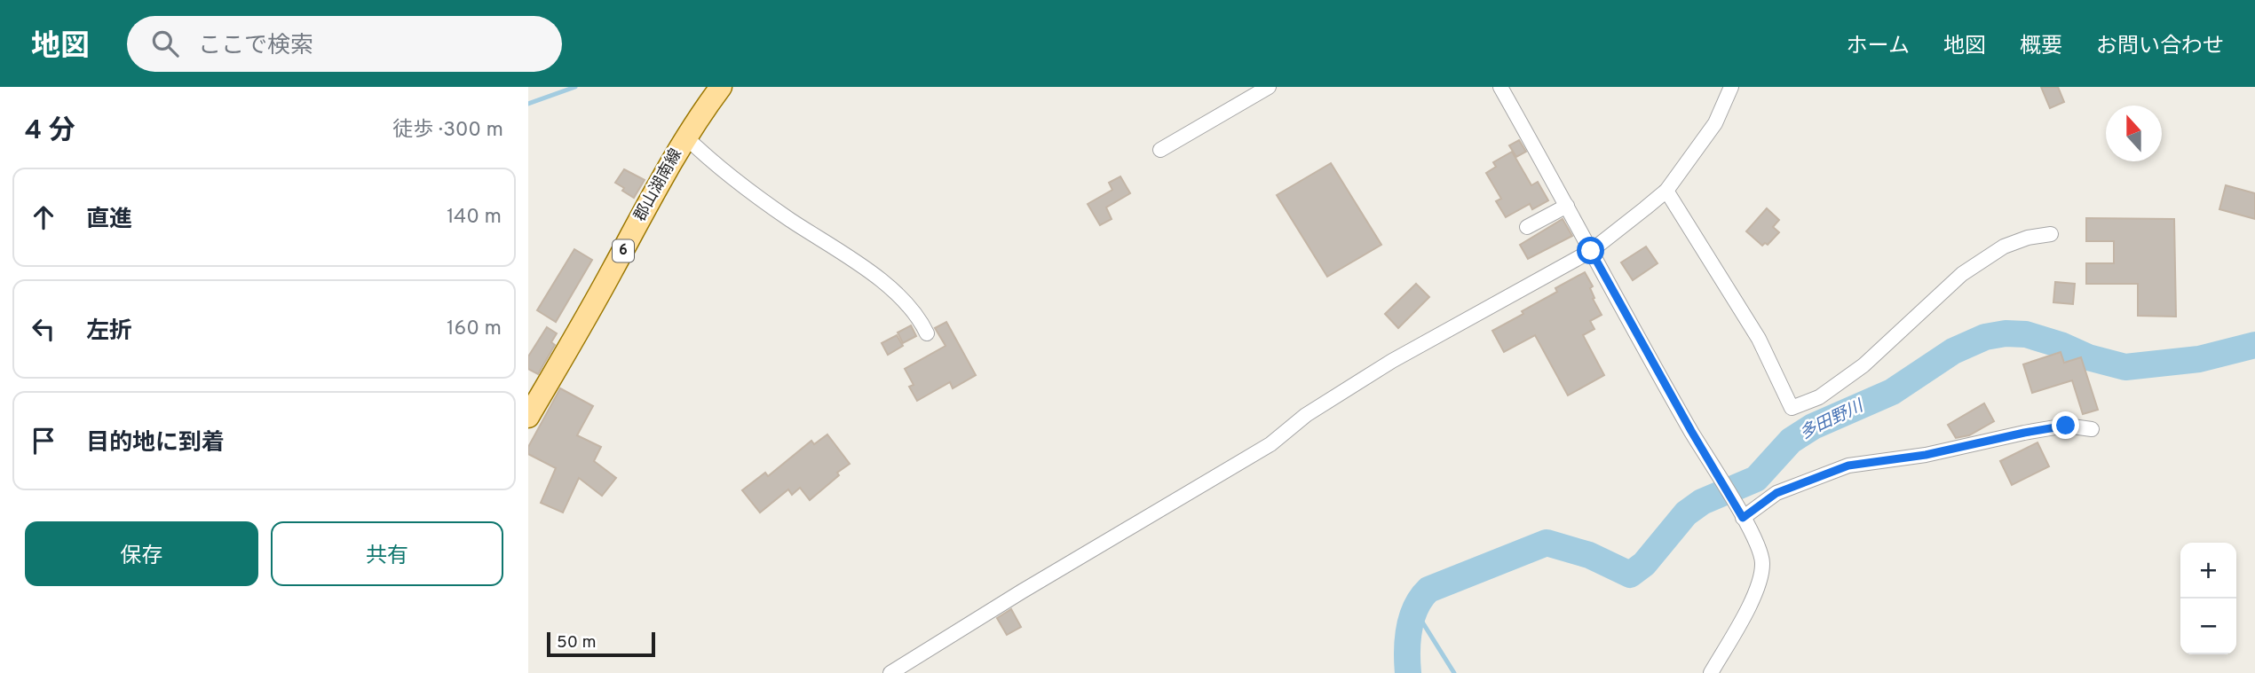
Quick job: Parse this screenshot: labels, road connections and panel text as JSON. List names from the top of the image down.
{
  "streets": {
    "main road": ["郡山湖南線", "6"]
  },
  "water": ["多田野川"],
  "scale_bar": "50 m",
  "north": "top",
  "page": {
    "header": "地図",
    "search": "ここで検索",
    "nav": [
      "ホーム",
      "地図",
      "概要",
      "お問い合わせ"
    ],
    "heading": ["4 分", "徒歩 · 300 m"],
    "list": [
      ["直進", "140 m"],
      ["左折", "160 m"],
      "目的地に到着"
    ],
    "buttons": ["保存", "共有"],
    "map_buttons": ["+", "−"],
    "scale": "50 m"
  }
}
